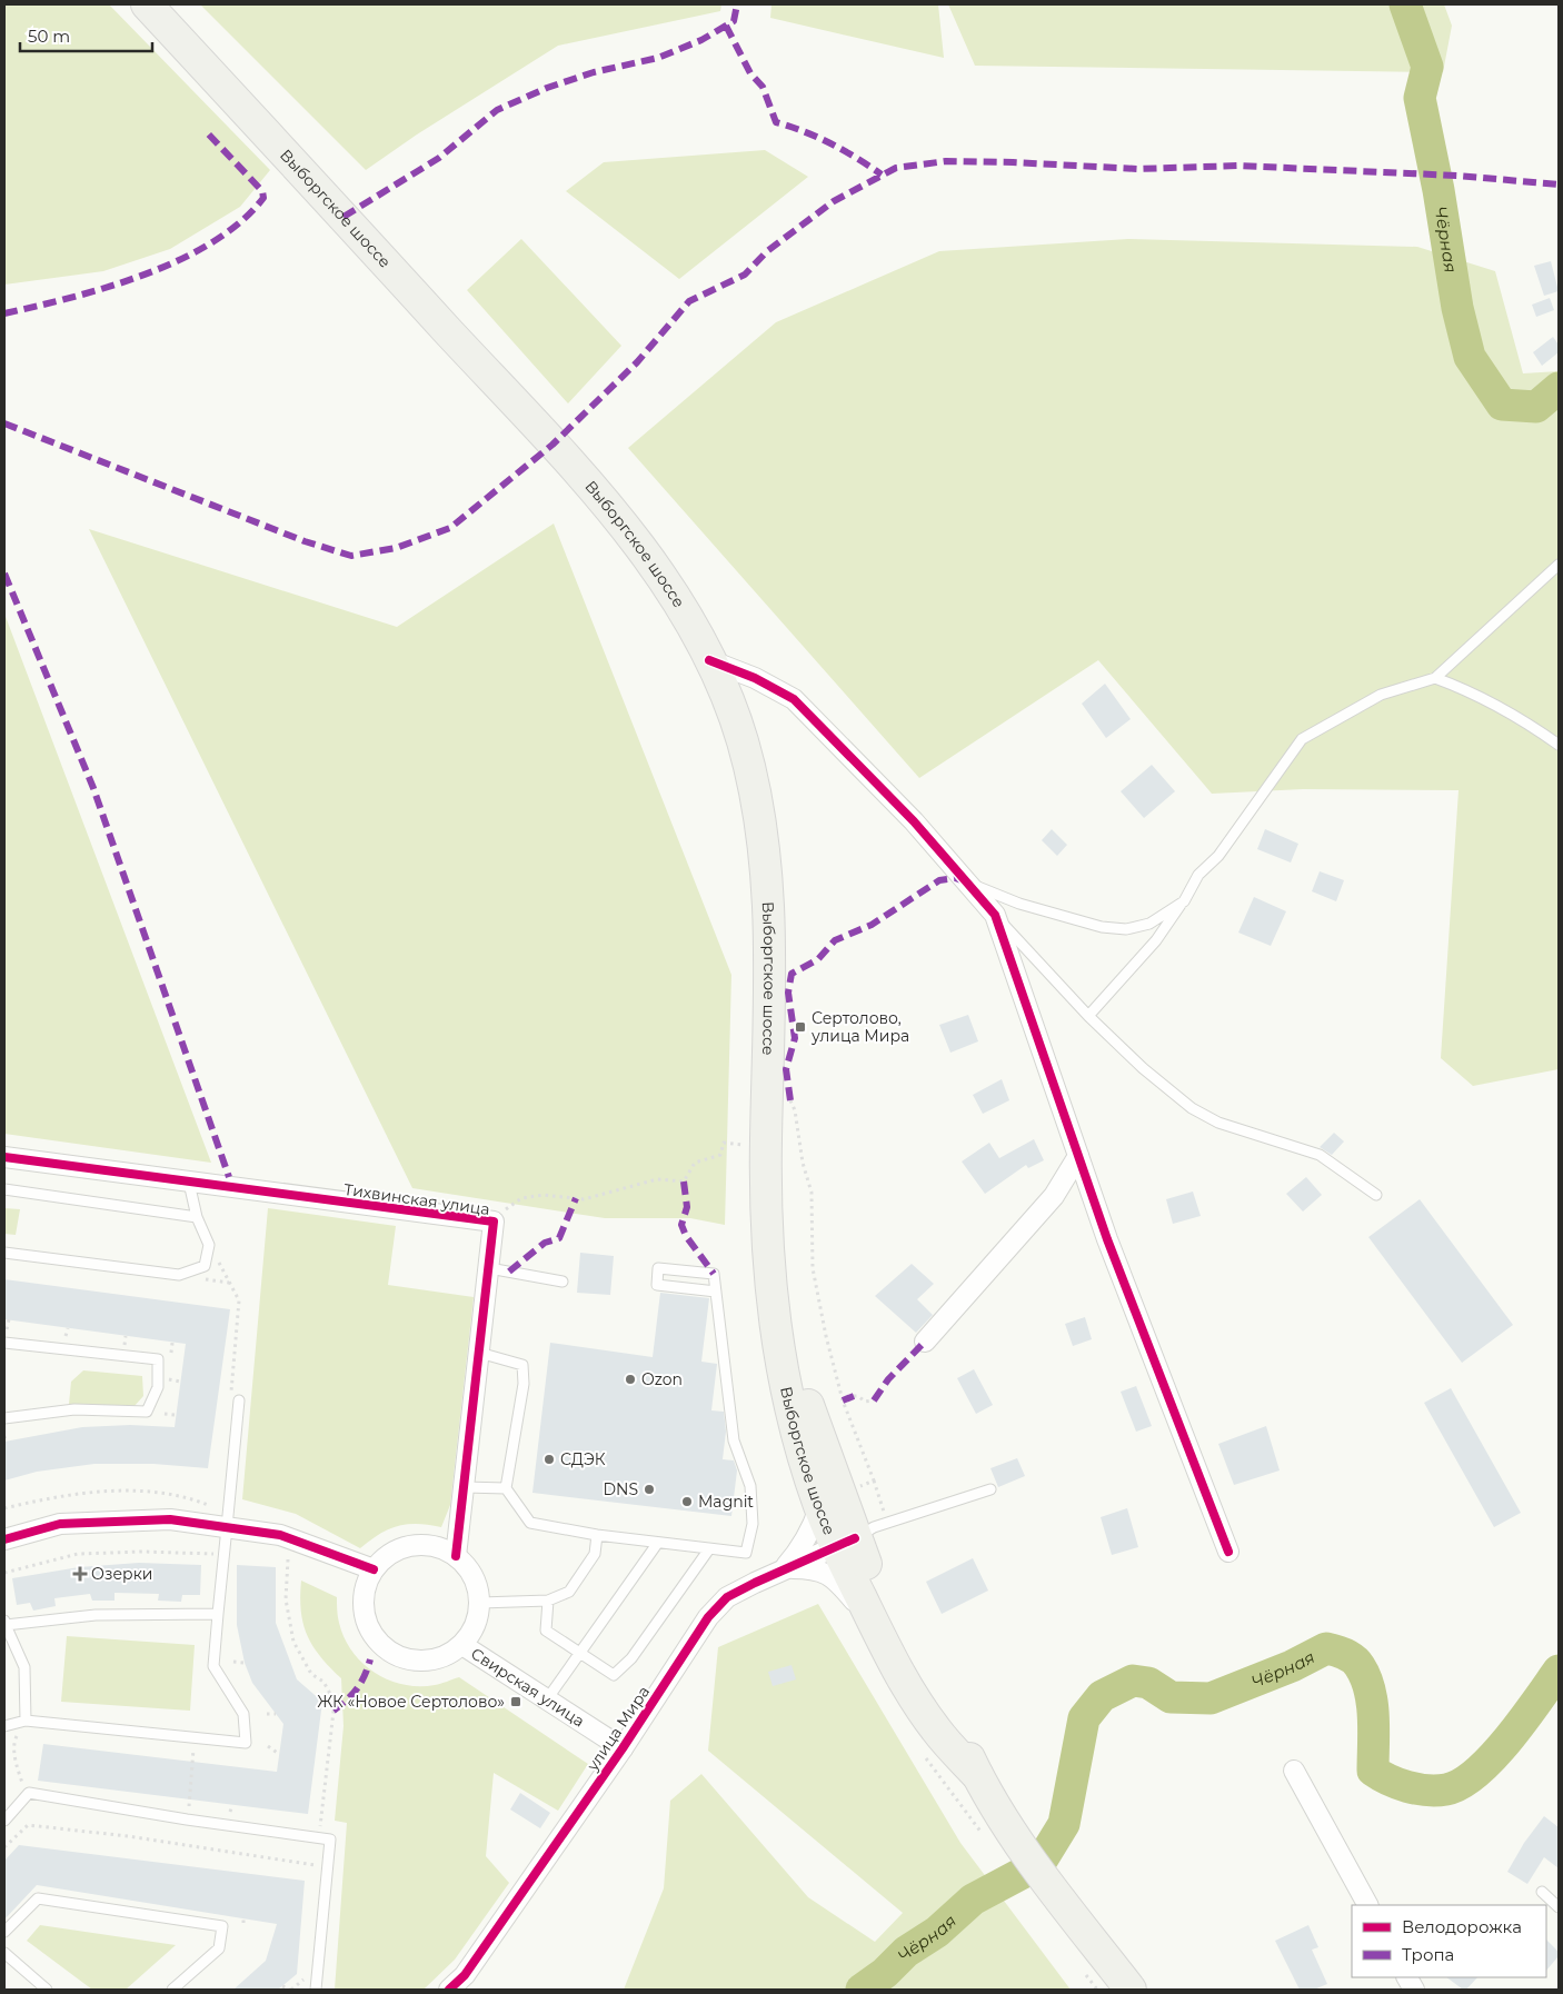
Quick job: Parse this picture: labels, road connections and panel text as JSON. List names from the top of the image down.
{
  "streets": {
    "main road": ["Выборгское шоссе"],
    "street": ["Тихвинская улица", "Свирская улица", "улица Мира"]
  },
  "crossings": [
    ["Выборгское шоссе", "улица Мира"],
    ["Тихвинская улица", "Свирская улица"],
    ["Свирская улица", "улица Мира"]
  ],
  "water": ["Чёрная"],
  "places": {
    "transit": ["Сертолово, улица Мира", "ЖК «Новое Сертолово»"],
    "other": [
      "Ozon",
      "СДЭК",
      "DNS",
      "Magnit"
    ],
    "health": ["Озерки"]
  },
  "legend": ["Велодорожка", "Тропа"],
  "scale_bar": "50 m"
}
